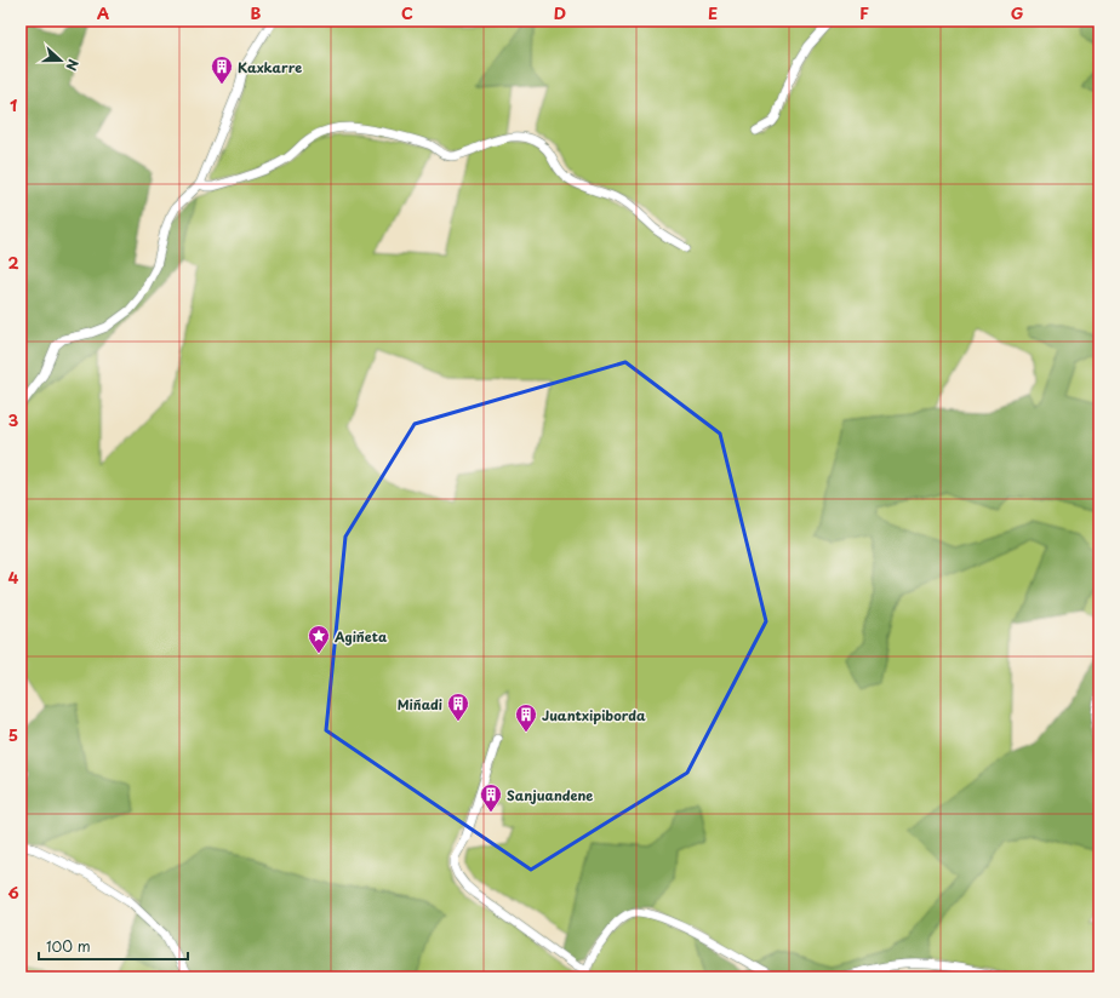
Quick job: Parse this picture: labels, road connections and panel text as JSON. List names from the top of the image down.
{
  "places": {
    "building": [
      "Kaxkarre",
      "Miñadi",
      "Juantxipiborda",
      "Sanjuandene"
    ],
    "place": ["Agiñeta"]
  },
  "scale_bar": "100 m",
  "north": "right",
  "grid": {
    "columns": [
      "A",
      "B",
      "C",
      "D",
      "E",
      "F",
      "G"
    ],
    "rows": [
      "1",
      "2",
      "3",
      "4",
      "5",
      "6"
    ]
  }
}
